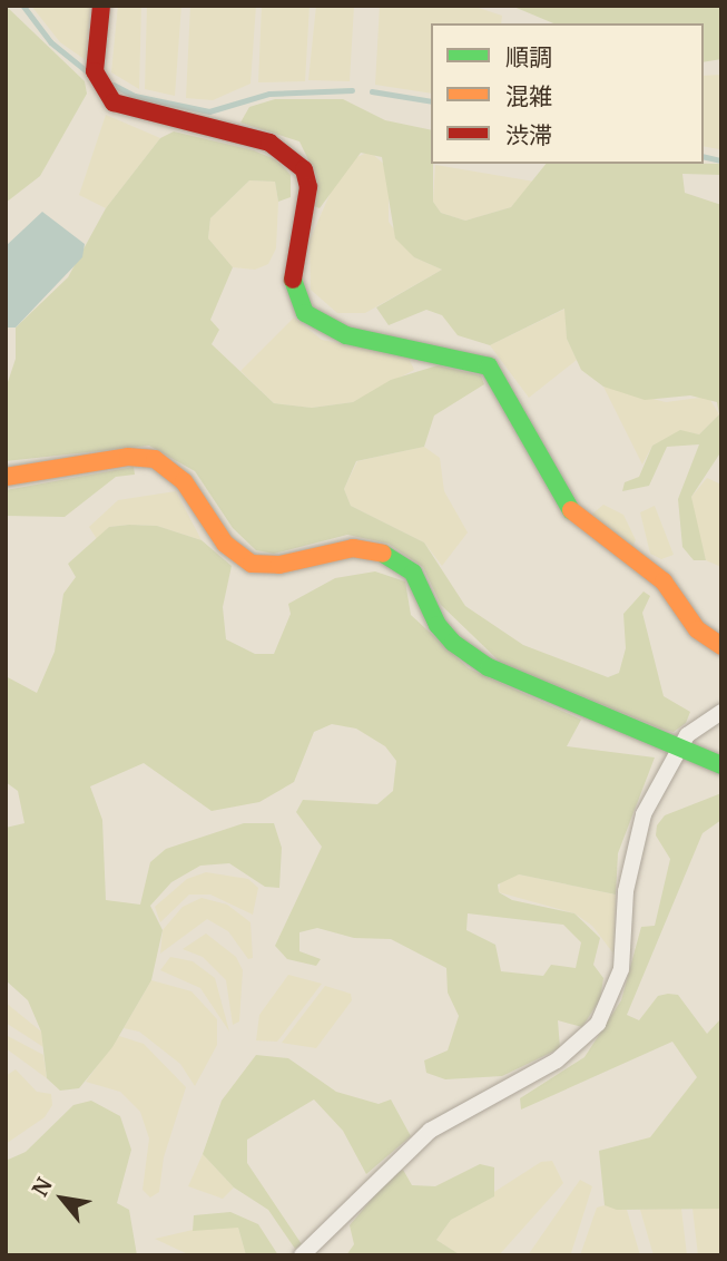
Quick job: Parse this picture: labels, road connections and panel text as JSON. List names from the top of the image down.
{
  "legend": ["順調", "混雑", "渋滞"],
  "north": "top left"
}
